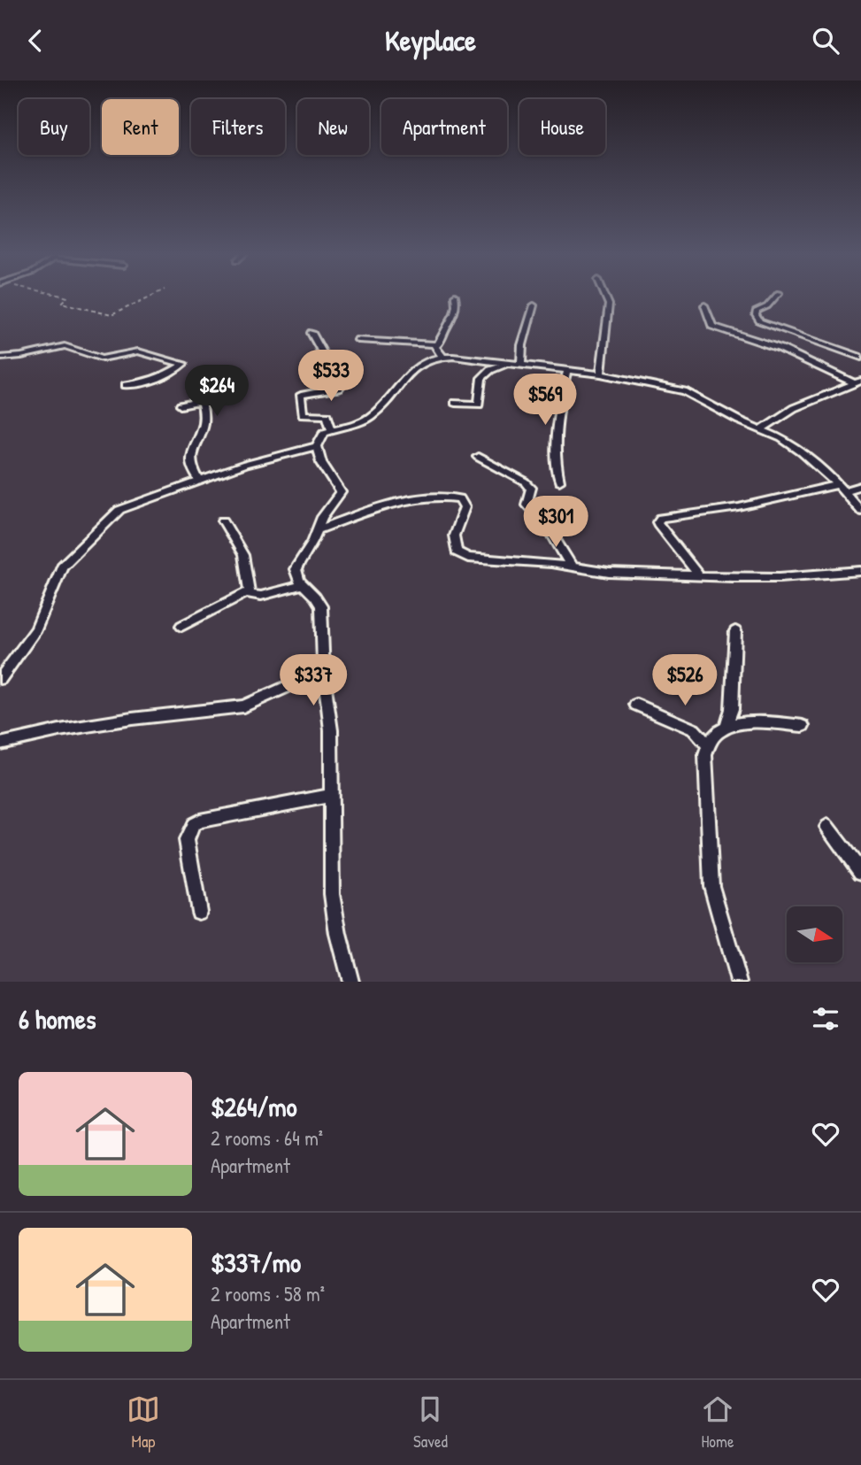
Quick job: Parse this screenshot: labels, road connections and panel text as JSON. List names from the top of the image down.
{
  "north": "right",
  "page": {
    "header": "Keyplace",
    "chip": [
      "Buy",
      "Rent",
      "Filters",
      "New",
      "Apartment",
      "House"
    ],
    "price": [
      "$533",
      "$264",
      "$569",
      "$301",
      "$337",
      "$526"
    ],
    "heading": "6 homes",
    "list": [
      {
        "name": "$264/mo",
        "note": "2 rooms · 64 m² · Apartment"
      },
      {
        "name": "$337/mo",
        "note": "2 rooms · 58 m² · Apartment"
      }
    ],
    "tabs": ["Map", "Saved", "Home"]
  }
}
